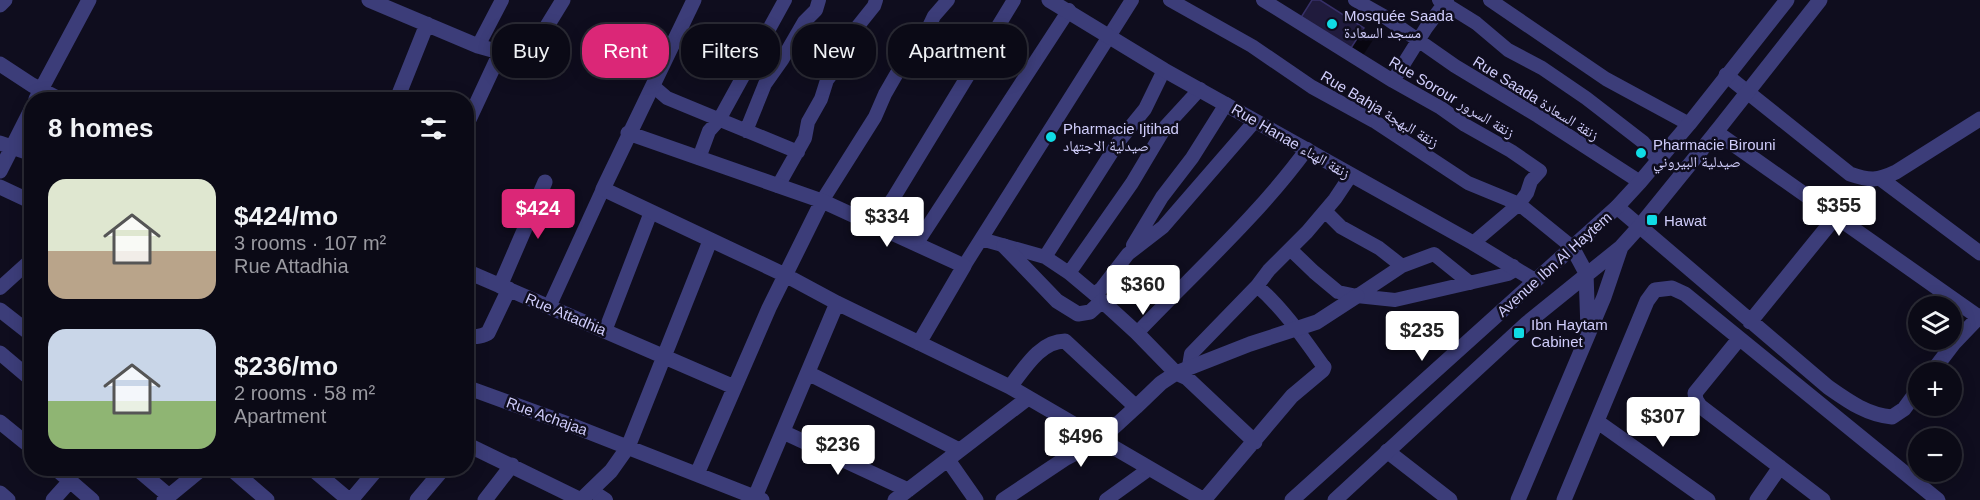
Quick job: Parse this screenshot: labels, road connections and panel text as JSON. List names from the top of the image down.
{
  "streets": {
    "street": [
      "Rue Sorour زنقة السرور",
      "Rue Saada زنقة السعادة",
      "Rue Bahja زنقة البهجة",
      "Rue Hanae زنقة الهناء",
      "Avenue Ibn Al Haytem",
      "Rue Attadhia",
      "Rue Achajaa"
    ]
  },
  "crossings": [
    ["Rue Sorour زنقة السرور", "Rue Bahja زنقة البهجة"],
    ["Rue Sorour زنقة السرور", "Rue Hanae زنقة الهناء"],
    ["Rue Saada زنقة السعادة", "Avenue Ibn Al Haytem"],
    ["Rue Bahja زنقة البهجة", "Avenue Ibn Al Haytem"],
    ["Rue Hanae زنقة الهناء", "Avenue Ibn Al Haytem"]
  ],
  "places": {
    "other": ["Mosquée Saada مسجد السعادة", "Pharmacie Ijtihad صيدلية الاجتهاد", "Pharmacie Birouni صيدلية البيروني"],
    "transit": ["Hawat", "Ibn Haytam Cabinet"]
  },
  "page": {
    "chip": [
      "Buy",
      "Rent",
      "Filters",
      "New",
      "Apartment"
    ],
    "heading": "8 homes",
    "list": [
      {
        "name": "$424/mo",
        "note": "3 rooms · 107 m² · Rue Attadhia"
      },
      {
        "name": "$236/mo",
        "note": "2 rooms · 58 m² · Apartment"
      }
    ],
    "price": [
      "$355",
      "$424",
      "$334",
      "$360",
      "$235",
      "$307",
      "$496",
      "$236"
    ],
    "map_buttons": ["+", "−"]
  }
}
